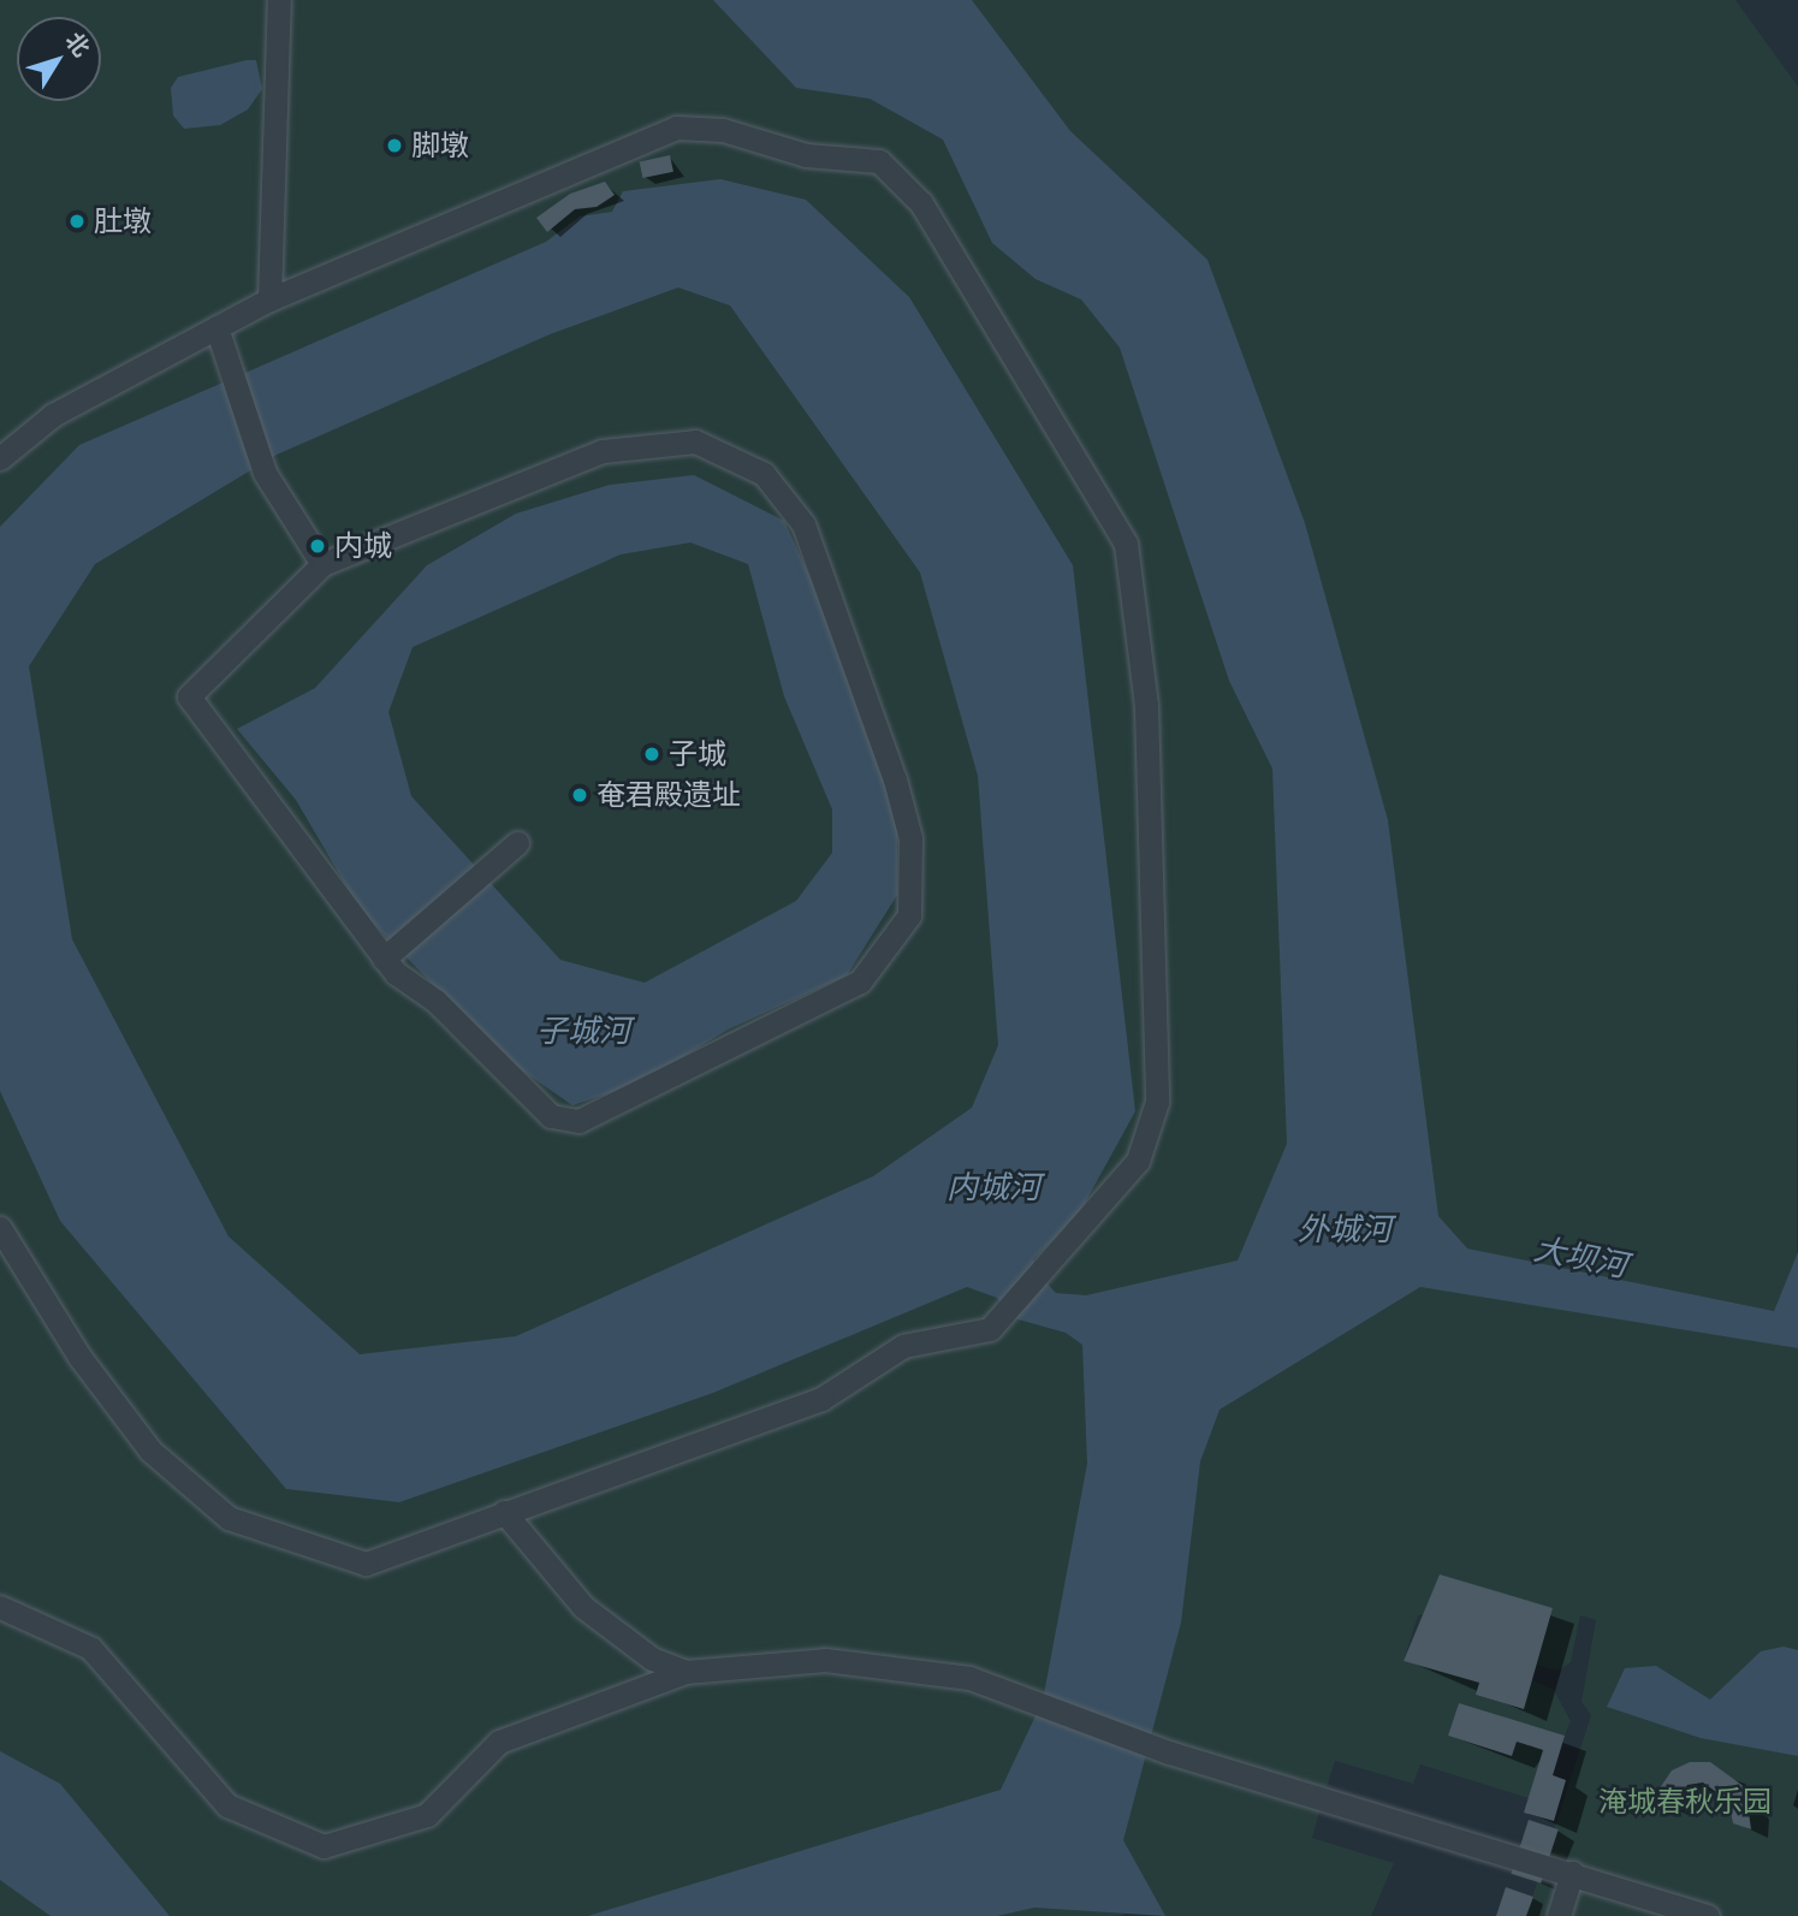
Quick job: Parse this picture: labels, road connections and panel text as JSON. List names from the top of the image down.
{
  "water": [
    "子城河",
    "内城河",
    "外城河",
    "大坝河"
  ],
  "parks": ["淹城春秋乐园"],
  "places": [
    "脚墩",
    "肚墩",
    "内城",
    "子城",
    "奄君殿遗址"
  ],
  "north": "top right"
}
